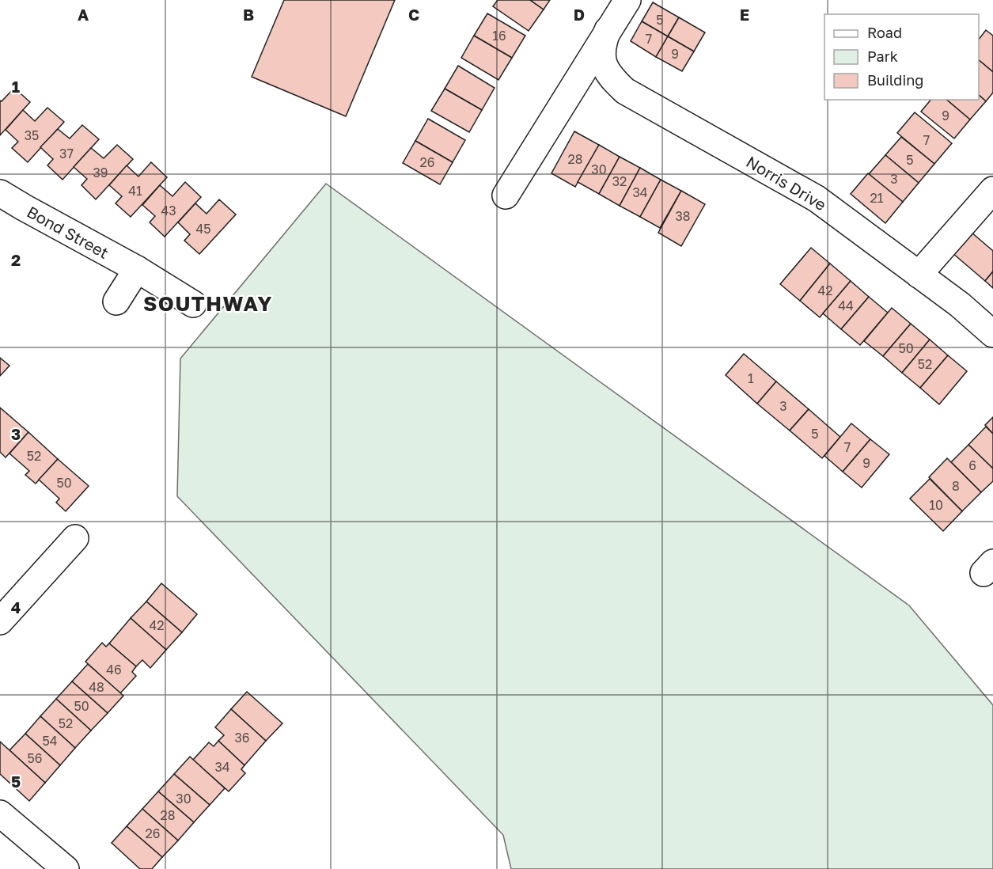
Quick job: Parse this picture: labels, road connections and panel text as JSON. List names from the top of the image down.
{
  "streets": {
    "street": ["Norris Drive", "Bond Street"]
  },
  "districts": ["SOUTHWAY"],
  "house_numbers": [
    "5",
    "16",
    "7",
    "9",
    "9",
    "35",
    "7",
    "37",
    "28",
    "5",
    "26",
    "30",
    "39",
    "3",
    "32",
    "41",
    "34",
    "21",
    "43",
    "38",
    "45",
    "42",
    "44",
    "50",
    "52",
    "1",
    "3",
    "5",
    "7",
    "52",
    "9",
    "6",
    "50",
    "8",
    "10",
    "42",
    "46",
    "48",
    "50",
    "52",
    "36",
    "54",
    "56",
    "34",
    "30",
    "28",
    "26"
  ],
  "legend": ["Road", "Park", "Building"],
  "grid": {
    "columns": [
      "A",
      "B",
      "C",
      "D",
      "E"
    ],
    "rows": [
      "1",
      "2",
      "3",
      "4",
      "5"
    ]
  }
}
